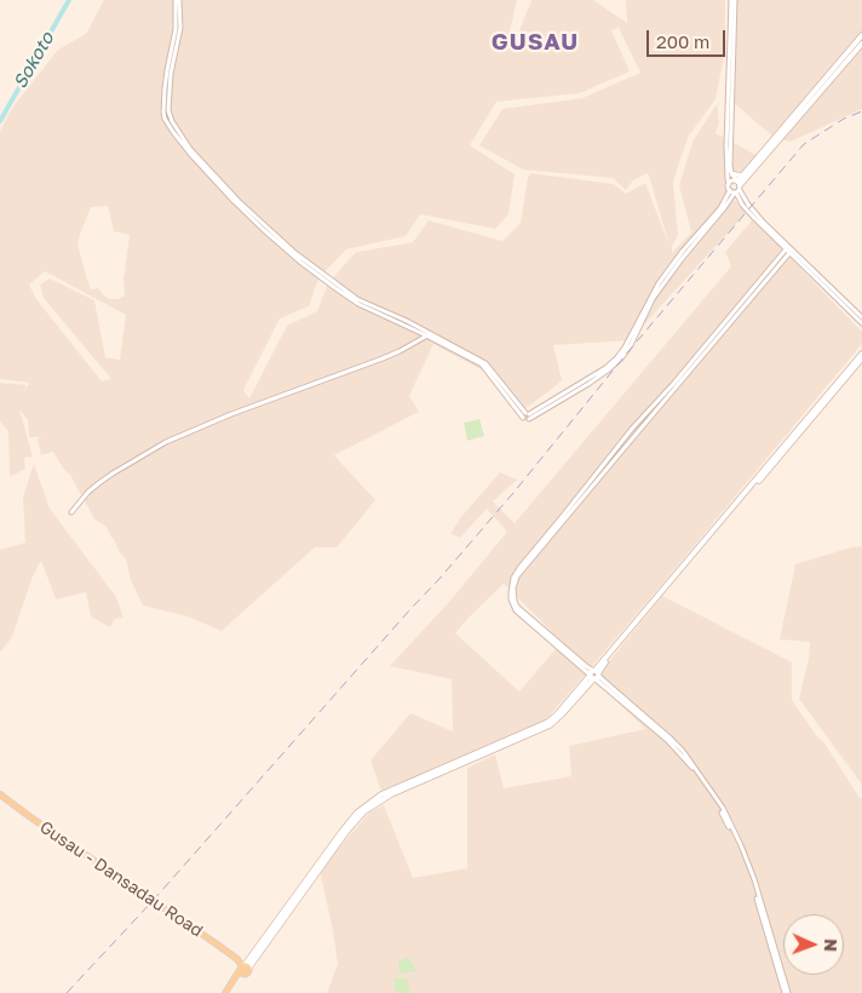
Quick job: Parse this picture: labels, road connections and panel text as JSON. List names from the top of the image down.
{
  "streets": {
    "main road": ["Gusau - Dansadau Road"]
  },
  "districts": ["GUSAU"],
  "water": ["Sokoto"],
  "scale_bar": "200 m",
  "north": "right"
}
